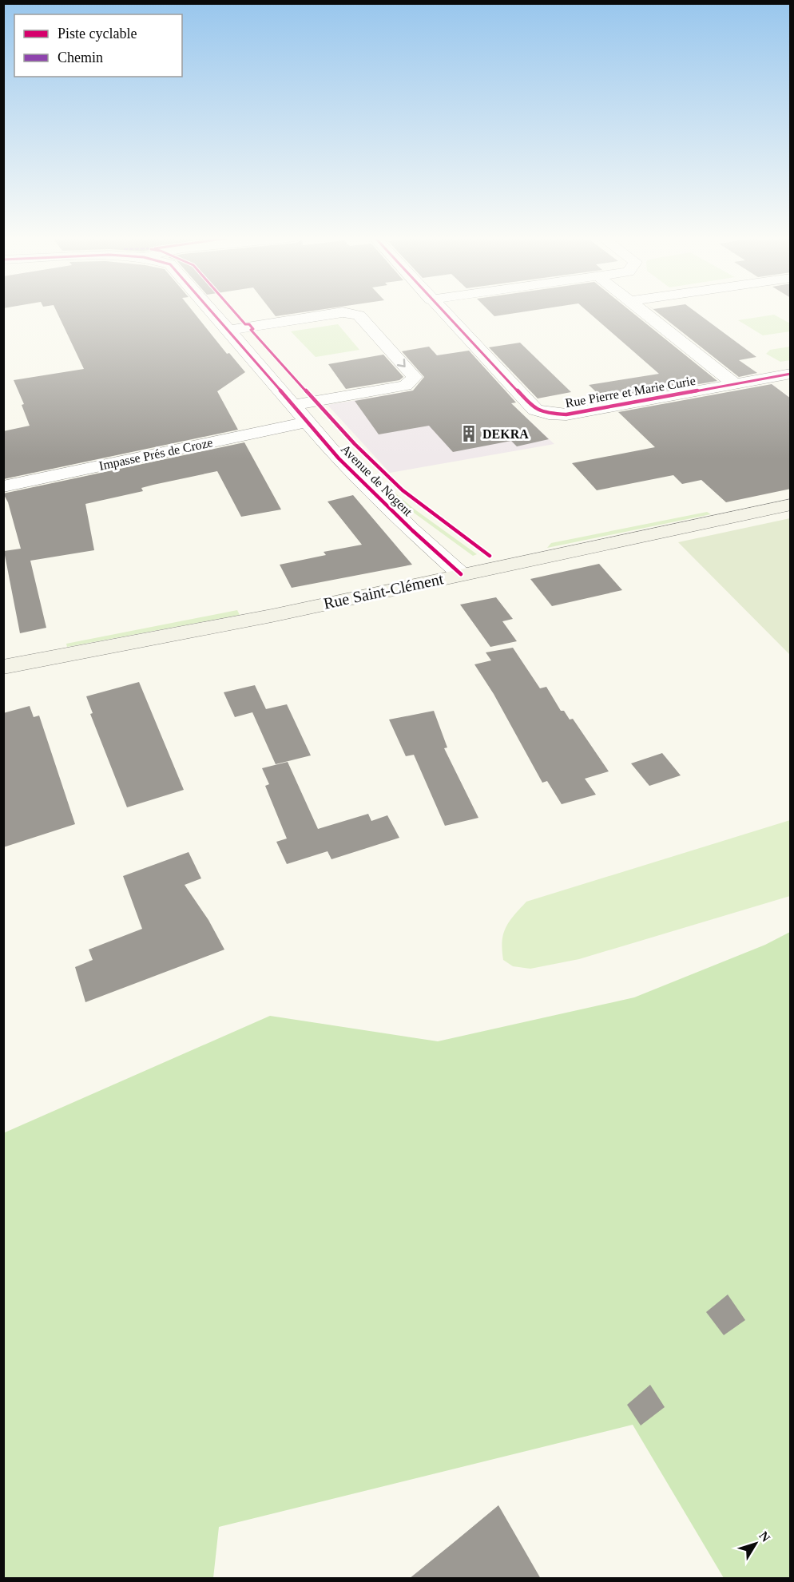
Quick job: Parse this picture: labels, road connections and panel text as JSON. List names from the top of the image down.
{
  "streets": {
    "main road": ["Rue Saint-Clément"],
    "street": ["Rue Pierre et Marie Curie", "Impasse Prés de Croze", "Avenue de Nogent"]
  },
  "crossings": [
    ["Impasse Prés de Croze", "Avenue de Nogent"],
    ["Avenue de Nogent", "Rue Saint-Clément"]
  ],
  "places": {
    "building": ["DEKRA"]
  },
  "legend": ["Piste cyclable", "Chemin"],
  "north": "top right"
}
